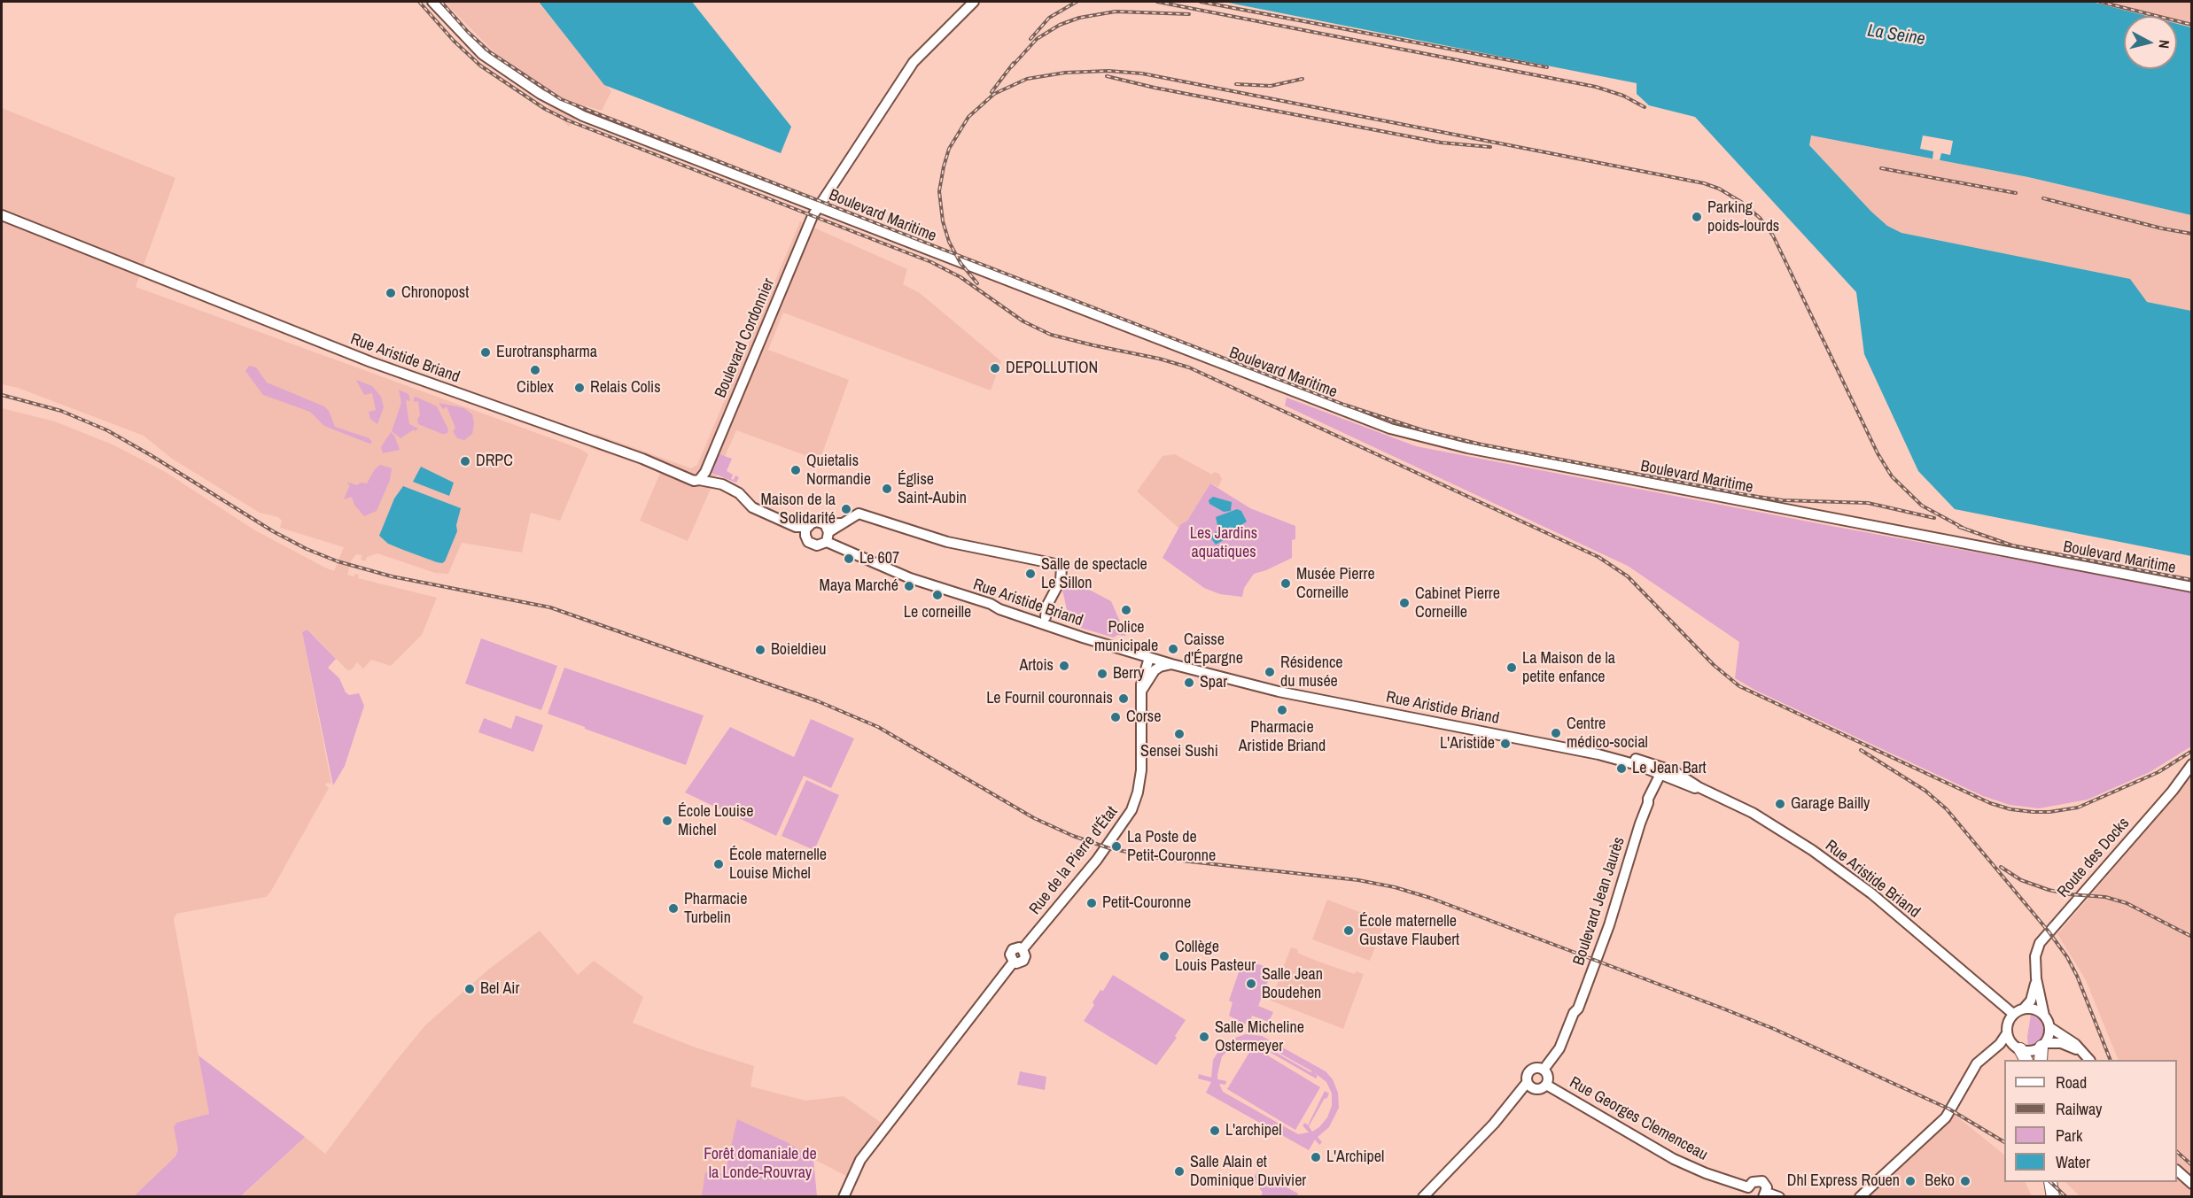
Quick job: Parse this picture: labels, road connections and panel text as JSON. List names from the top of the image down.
{
  "streets": {
    "street": [
      "Boulevard Maritime",
      "Boulevard Cordonnier",
      "Rue Aristide Briand",
      "Route des Docks",
      "Rue de la Pierre d'État",
      "Boulevard Jean Jaurès",
      "Rue Georges Clemenceau"
    ]
  },
  "crossings": [
    ["Boulevard Maritime", "Boulevard Cordonnier"],
    ["Boulevard Cordonnier", "Rue Aristide Briand"],
    ["Rue Aristide Briand", "Rue de la Pierre d'État"],
    ["Boulevard Jean Jaurès", "Rue Georges Clemenceau"]
  ],
  "water": ["La Seine"],
  "parks": ["Les Jardins aquatiques", "Forêt domaniale de la Londe-Rouvray"],
  "places": [
    "Parking poids-lourds",
    "Chronopost",
    "Eurotranspharma",
    "DEPOLLUTION",
    "Ciblex",
    "Relais Colis",
    "DRPC",
    "Quietalis Normandie",
    "Église Saint-Aubin",
    "Maison de la Solidarité",
    "Le 607",
    "Salle de spectacle Le Sillon",
    "Musée Pierre Corneille",
    "Maya Marché",
    "Le corneille",
    "Cabinet Pierre Corneille",
    "Police municipale",
    "Caisse d'Épargne",
    "Boieldieu",
    "Artois",
    "La Maison de la petite enfance",
    "Résidence du musée",
    "Berry",
    "Spar",
    "Le Fournil couronnais",
    "Pharmacie Aristide Briand",
    "Corse",
    "Centre médico-social",
    "Sensei Sushi",
    "L'Aristide",
    "Le Jean Bart",
    "Garage Bailly",
    "École Louise Michel",
    "La Poste de Petit-Couronne",
    "École maternelle Louise Michel",
    "Petit-Couronne",
    "Pharmacie Turbelin",
    "École maternelle Gustave Flaubert",
    "Collège Louis Pasteur",
    "Salle Jean Boudehen",
    "Bel Air",
    "Salle Micheline Ostermeyer",
    "L'archipel",
    "L'Archipel",
    "Salle Alain et Dominique Duvivier",
    "Dhl Express Rouen",
    "Beko"
  ],
  "legend": [
    "Road",
    "Railway",
    "Park",
    "Water"
  ],
  "north": "right"
}
